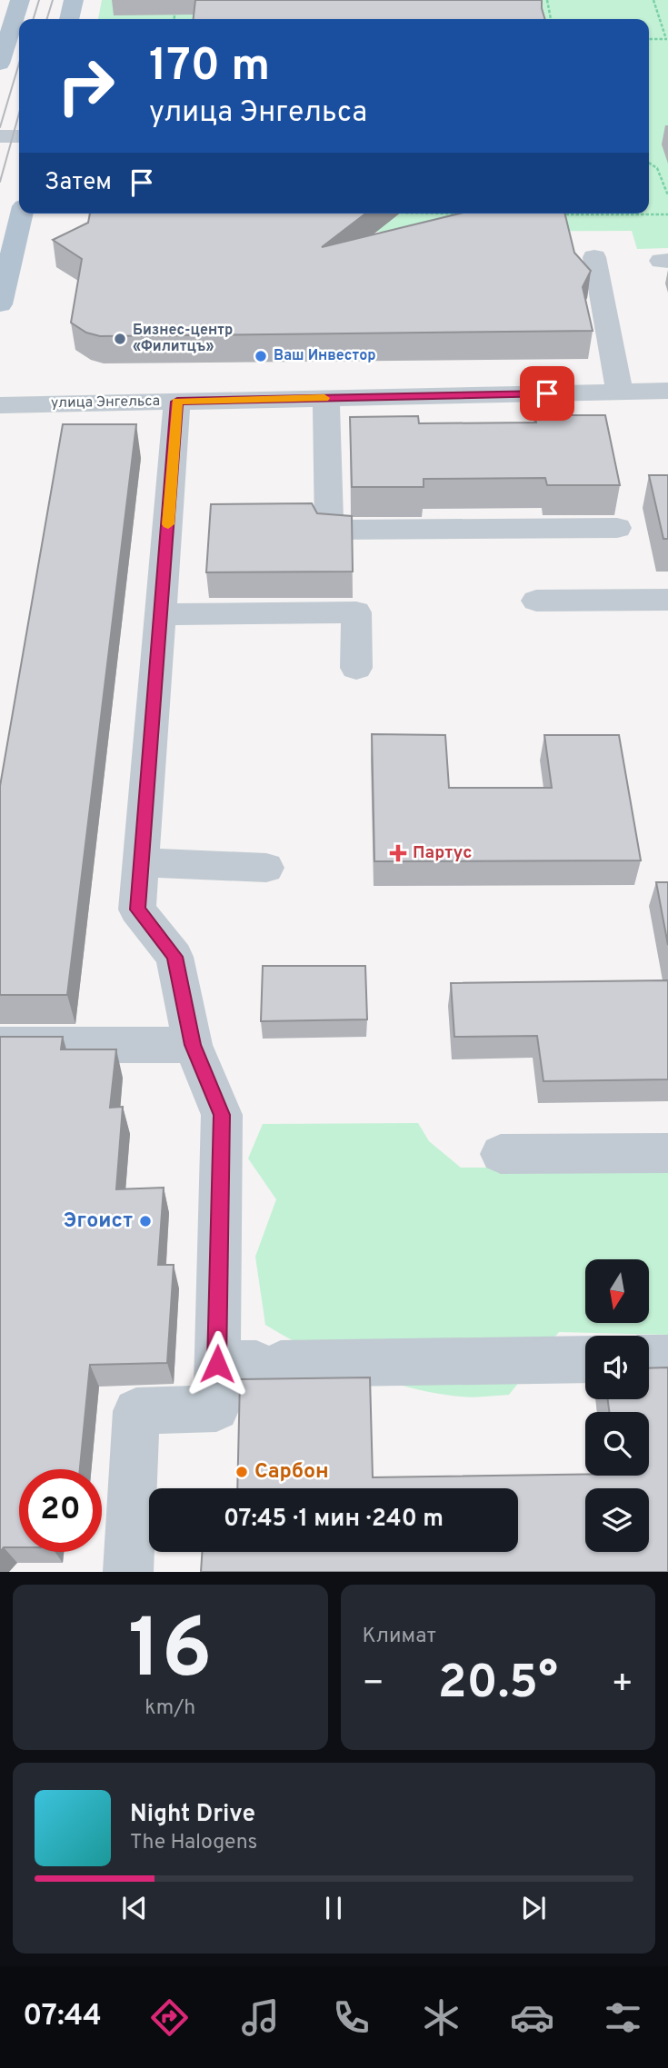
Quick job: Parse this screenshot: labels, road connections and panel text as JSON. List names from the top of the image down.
{
  "streets": {
    "street": ["улица Энгельса"]
  },
  "places": {
    "other": [
      "Бизнес-центр «Филитцъ»",
      "Ваш Инвестор",
      "Эгоист",
      "Сарбон"
    ],
    "health": ["Партус"]
  },
  "north": "bottom",
  "page": {
    "turn": ["170 m", "улица Энгельса"],
    "then": "Затем",
    "limit": "20",
    "trip": "07:45 · 1 мин · 240 m",
    "tile": [
      ["16", "km/h"],
      "Климат"
    ],
    "heat": ["−", "20.5°", "+"],
    "song": ["Night Drive", "The Halogens"],
    "tabs": "07:44"
  }
}
